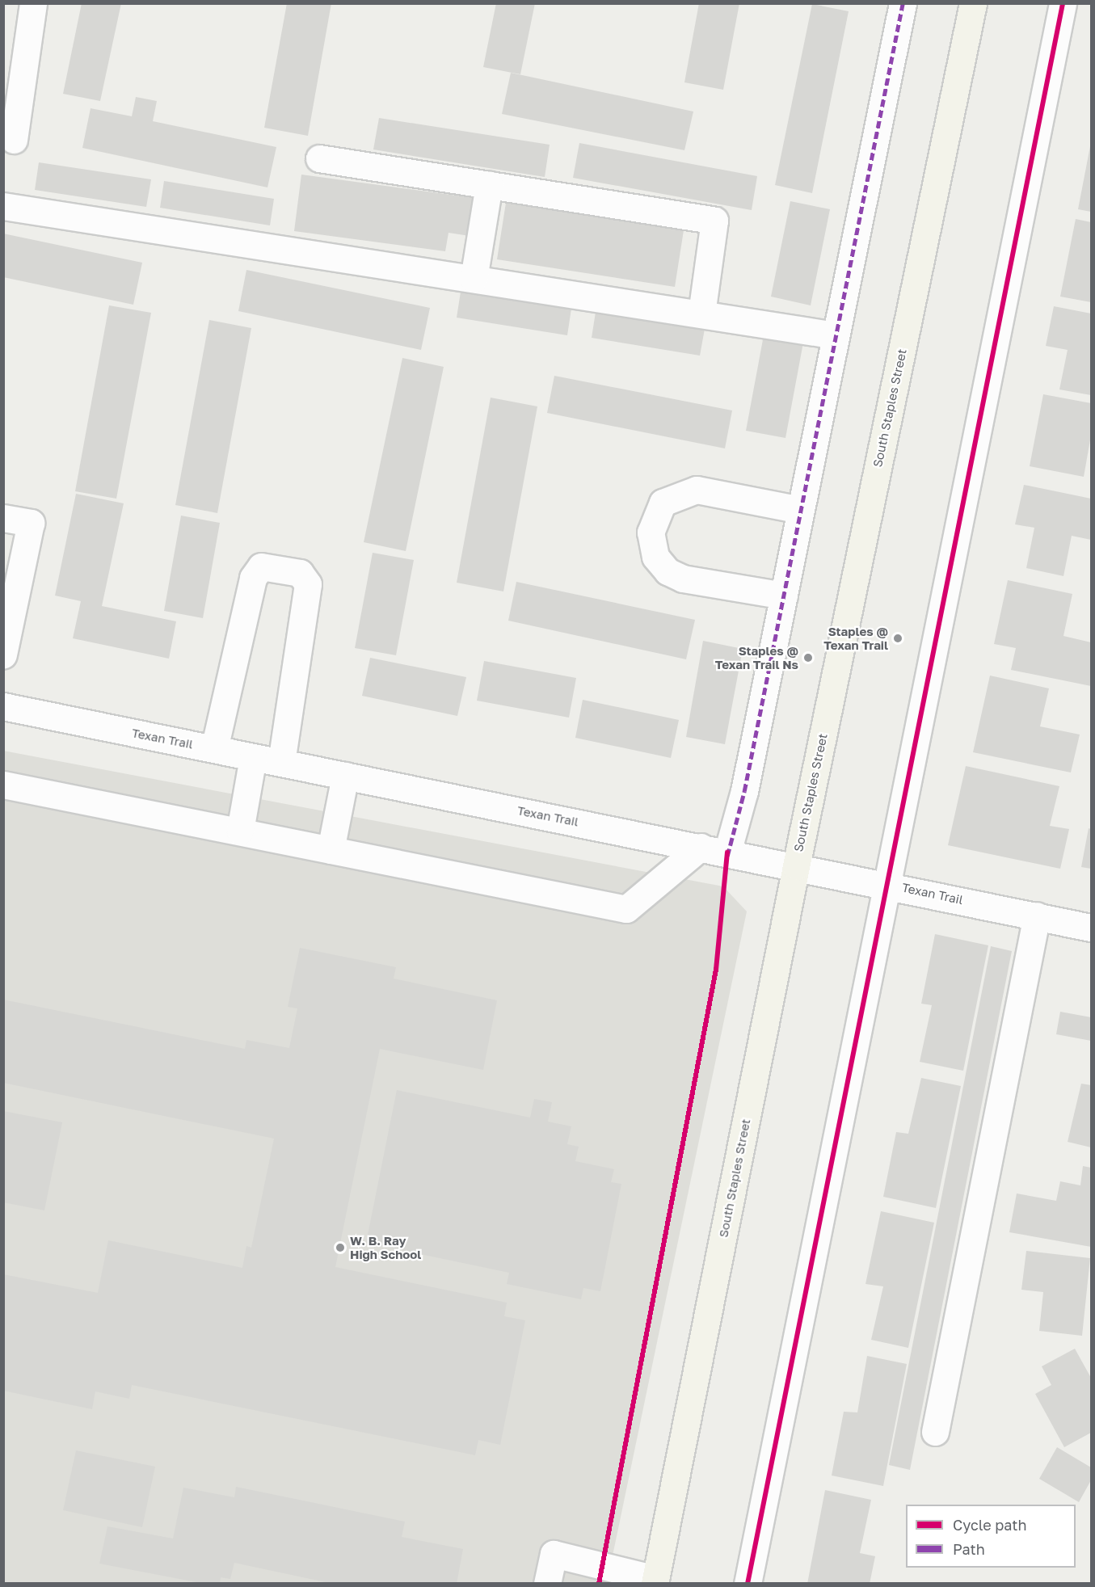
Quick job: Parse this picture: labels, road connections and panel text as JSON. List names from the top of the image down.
{
  "streets": {
    "main road": ["South Staples Street"],
    "street": ["Texan Trail"]
  },
  "crossings": [
    ["South Staples Street", "Texan Trail"]
  ],
  "places": ["Staples @ Texan Trail", "Staples @ Texan Trail Ns", "W. B. Ray High School"],
  "legend": ["Cycle path", "Path"]
}
